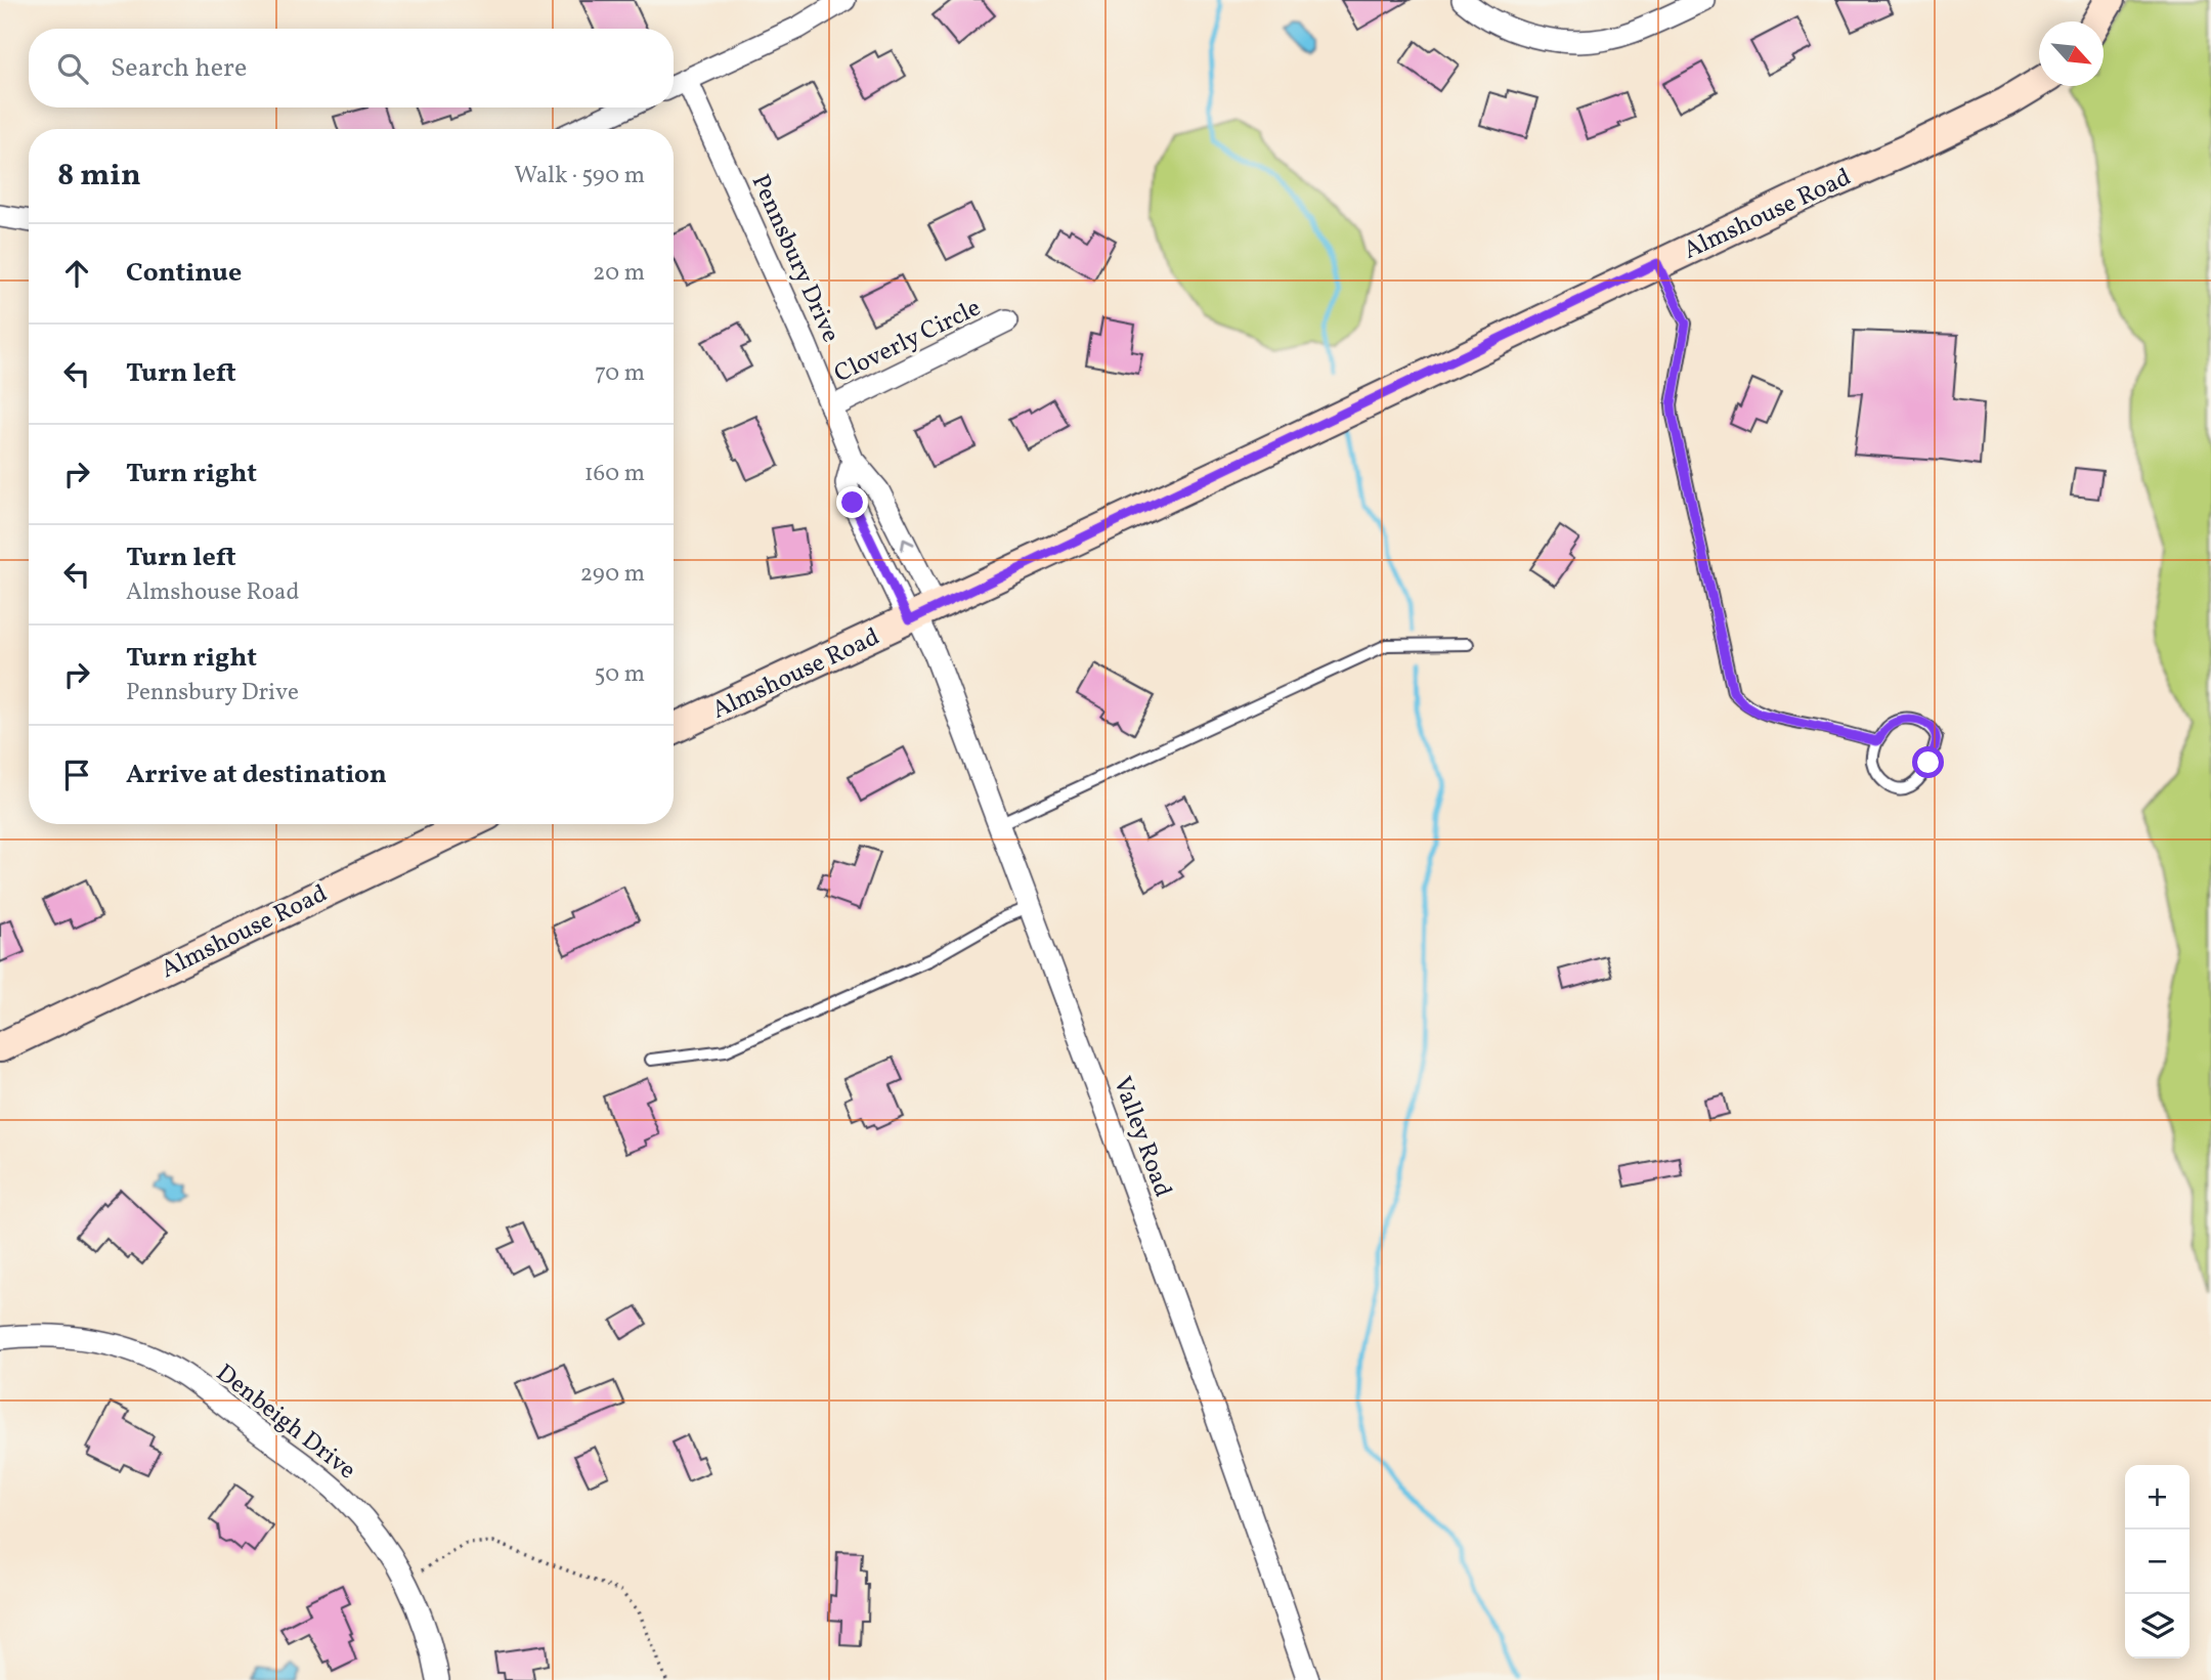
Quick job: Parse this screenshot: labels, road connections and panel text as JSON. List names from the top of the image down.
{
  "streets": {
    "main road": ["Almshouse Road"],
    "street": [
      "Pennsbury Drive",
      "Cloverly Circle",
      "Valley Road",
      "Denbeigh Drive"
    ]
  },
  "crossings": [
    ["Almshouse Road", "Pennsbury Drive"],
    ["Almshouse Road", "Valley Road"],
    ["Pennsbury Drive", "Cloverly Circle"],
    ["Pennsbury Drive", "Valley Road"]
  ],
  "north": "bottom right",
  "page": {
    "search": "Search here",
    "heading": ["8 min", "Walk · 590 m"],
    "list": [
      ["Continue", "20 m"],
      ["Turn left", "70 m"],
      ["Turn right", "160 m"],
      ["Turn left", "Almshouse Road", "290 m"],
      ["Turn right", "Pennsbury Drive", "50 m"],
      "Arrive at destination"
    ],
    "map_buttons": ["+", "−"]
  }
}
